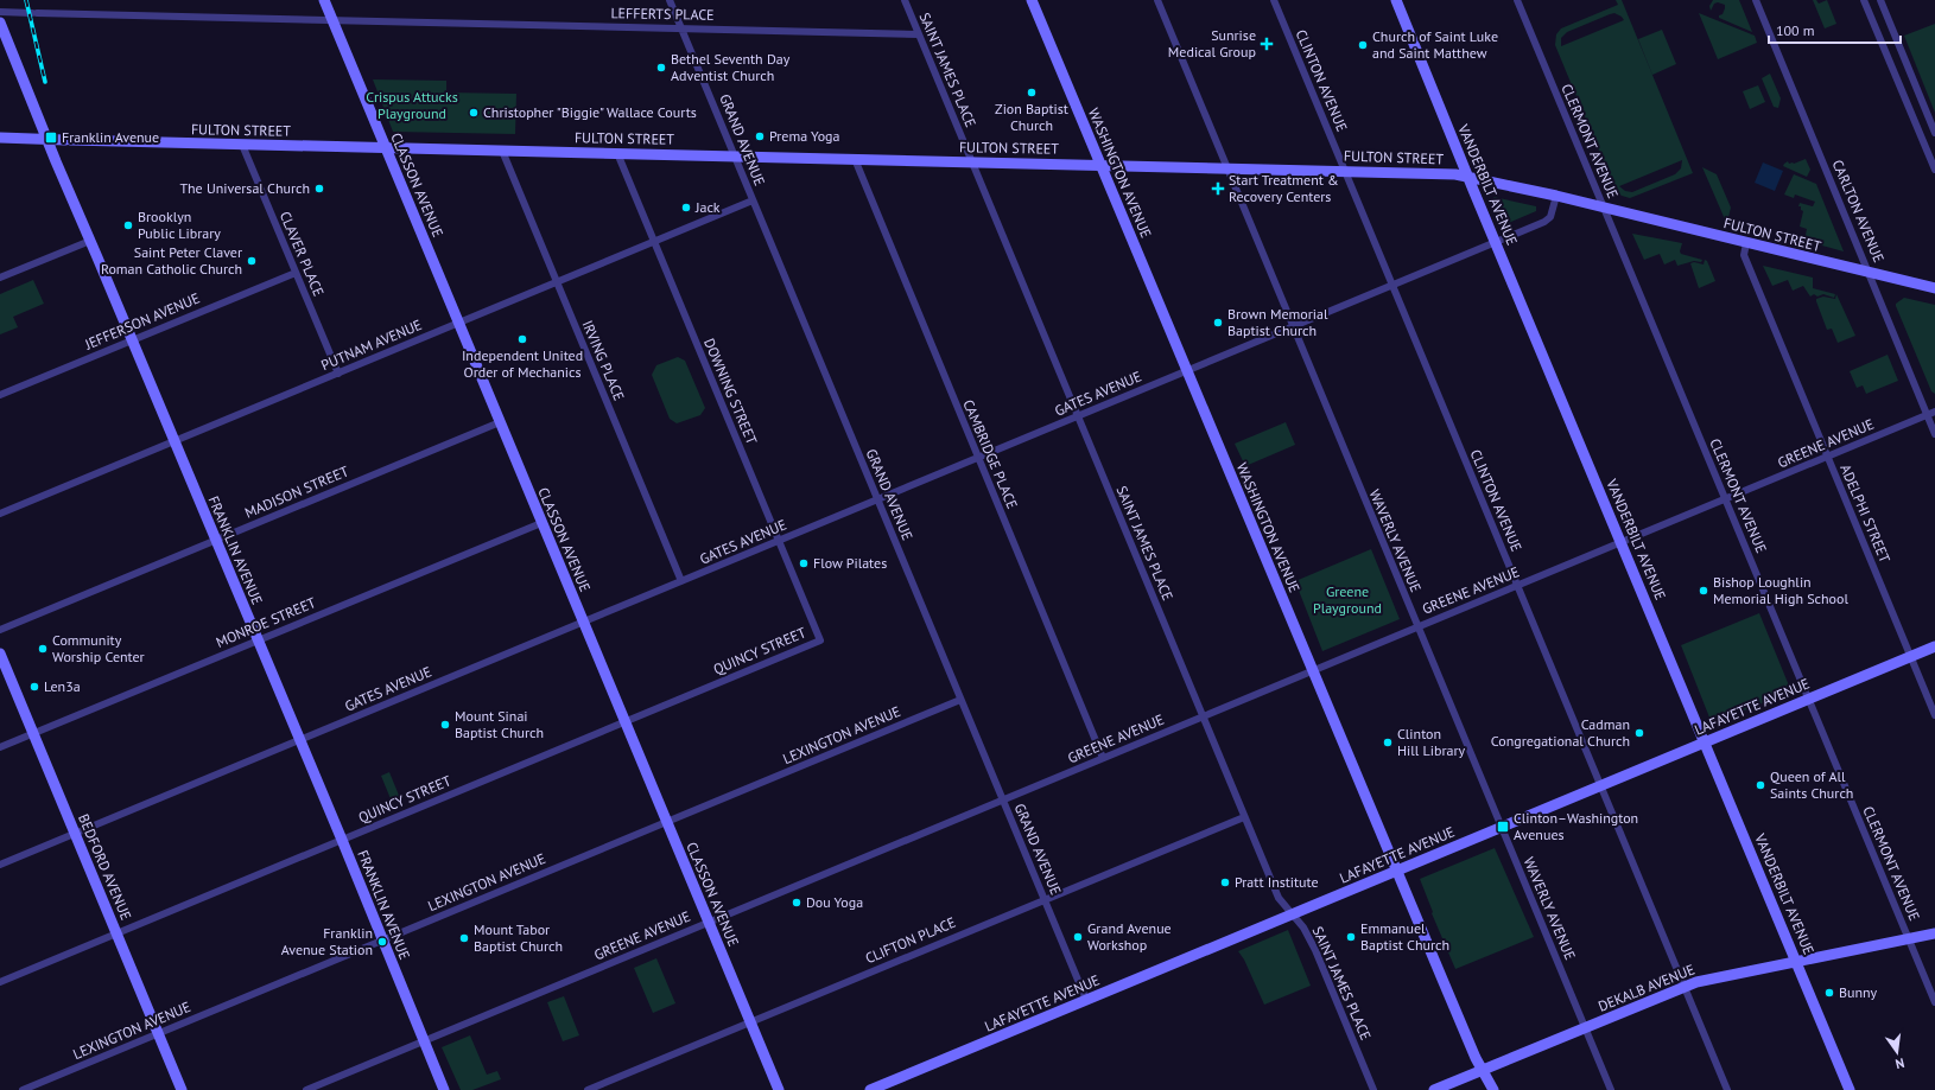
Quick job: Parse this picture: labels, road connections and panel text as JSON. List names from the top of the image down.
{
  "streets": {
    "main road": [
      "FULTON STREET",
      "WASHINGTON AVENUE",
      "CLASSON AVENUE",
      "VANDERBILT AVENUE",
      "FRANKLIN AVENUE",
      "LAFAYETTE AVENUE",
      "BEDFORD AVENUE",
      "DEKALB AVENUE"
    ],
    "street": [
      "LEFFERTS PLACE",
      "SAINT JAMES PLACE",
      "CLINTON AVENUE",
      "GRAND AVENUE",
      "CLERMONT AVENUE",
      "CARLTON AVENUE",
      "CLAVER PLACE",
      "JEFFERSON AVENUE",
      "PUTNAM AVENUE",
      "IRVING PLACE",
      "DOWNING STREET",
      "GATES AVENUE",
      "GREENE AVENUE",
      "CAMBRIDGE PLACE",
      "MADISON STREET",
      "ADELPHI STREET",
      "WAVERLY AVENUE",
      "MONROE STREET",
      "QUINCY STREET",
      "LEXINGTON AVENUE",
      "CLIFTON PLACE"
    ]
  },
  "crossings": [
    ["LEFFERTS PLACE", "SAINT JAMES PLACE"],
    ["LEFFERTS PLACE", "GRAND AVENUE"],
    ["LEFFERTS PLACE", "CLASSON AVENUE"],
    ["SAINT JAMES PLACE", "FULTON STREET"],
    ["SAINT JAMES PLACE", "GATES AVENUE"],
    ["SAINT JAMES PLACE", "GREENE AVENUE"],
    ["SAINT JAMES PLACE", "LAFAYETTE AVENUE"],
    ["SAINT JAMES PLACE", "CLIFTON PLACE"],
    ["CLINTON AVENUE", "FULTON STREET"],
    ["CLINTON AVENUE", "GATES AVENUE"],
    ["CLINTON AVENUE", "GREENE AVENUE"],
    ["CLINTON AVENUE", "LAFAYETTE AVENUE"],
    ["CLINTON AVENUE", "DEKALB AVENUE"],
    ["FULTON STREET", "GRAND AVENUE"],
    ["FULTON STREET", "CLERMONT AVENUE"],
    ["FULTON STREET", "WASHINGTON AVENUE"],
    ["FULTON STREET", "CLASSON AVENUE"],
    ["FULTON STREET", "VANDERBILT AVENUE"],
    ["FULTON STREET", "CARLTON AVENUE"],
    ["FULTON STREET", "CLAVER PLACE"],
    ["FULTON STREET", "IRVING PLACE"],
    ["FULTON STREET", "DOWNING STREET"],
    ["FULTON STREET", "GATES AVENUE"],
    ["FULTON STREET", "CAMBRIDGE PLACE"],
    ["FULTON STREET", "ADELPHI STREET"],
    ["FULTON STREET", "WAVERLY AVENUE"],
    ["FULTON STREET", "FRANKLIN AVENUE"],
    ["GRAND AVENUE", "PUTNAM AVENUE"],
    ["GRAND AVENUE", "GATES AVENUE"],
    ["GRAND AVENUE", "GREENE AVENUE"],
    ["GRAND AVENUE", "LAFAYETTE AVENUE"],
    ["GRAND AVENUE", "LEXINGTON AVENUE"],
    ["GRAND AVENUE", "CLIFTON PLACE"],
    ["CLERMONT AVENUE", "GREENE AVENUE"],
    ["CLERMONT AVENUE", "LAFAYETTE AVENUE"],
    ["CLERMONT AVENUE", "DEKALB AVENUE"],
    ["WASHINGTON AVENUE", "GATES AVENUE"],
    ["WASHINGTON AVENUE", "GREENE AVENUE"],
    ["WASHINGTON AVENUE", "LAFAYETTE AVENUE"],
    ["WASHINGTON AVENUE", "DEKALB AVENUE"],
    ["CLASSON AVENUE", "PUTNAM AVENUE"],
    ["CLASSON AVENUE", "GATES AVENUE"],
    ["CLASSON AVENUE", "GREENE AVENUE"],
    ["CLASSON AVENUE", "MADISON STREET"],
    ["CLASSON AVENUE", "MONROE STREET"],
    ["CLASSON AVENUE", "QUINCY STREET"],
    ["CLASSON AVENUE", "LEXINGTON AVENUE"],
    ["CLASSON AVENUE", "CLIFTON PLACE"],
    ["VANDERBILT AVENUE", "GATES AVENUE"],
    ["VANDERBILT AVENUE", "GREENE AVENUE"],
    ["VANDERBILT AVENUE", "LAFAYETTE AVENUE"],
    ["VANDERBILT AVENUE", "DEKALB AVENUE"],
    ["CARLTON AVENUE", "GREENE AVENUE"],
    ["CLAVER PLACE", "JEFFERSON AVENUE"],
    ["CLAVER PLACE", "PUTNAM AVENUE"],
    ["JEFFERSON AVENUE", "FRANKLIN AVENUE"],
    ["PUTNAM AVENUE", "IRVING PLACE"],
    ["PUTNAM AVENUE", "DOWNING STREET"],
    ["PUTNAM AVENUE", "FRANKLIN AVENUE"],
    ["IRVING PLACE", "GATES AVENUE"],
    ["DOWNING STREET", "GATES AVENUE"],
    ["DOWNING STREET", "QUINCY STREET"],
    ["GATES AVENUE", "CAMBRIDGE PLACE"],
    ["GATES AVENUE", "WAVERLY AVENUE"],
    ["GATES AVENUE", "FRANKLIN AVENUE"],
    ["GATES AVENUE", "BEDFORD AVENUE"],
    ["GREENE AVENUE", "CAMBRIDGE PLACE"],
    ["GREENE AVENUE", "ADELPHI STREET"],
    ["GREENE AVENUE", "WAVERLY AVENUE"],
    ["GREENE AVENUE", "FRANKLIN AVENUE"],
    ["MADISON STREET", "FRANKLIN AVENUE"],
    ["ADELPHI STREET", "LAFAYETTE AVENUE"],
    ["WAVERLY AVENUE", "LAFAYETTE AVENUE"],
    ["WAVERLY AVENUE", "DEKALB AVENUE"],
    ["FRANKLIN AVENUE", "MONROE STREET"],
    ["FRANKLIN AVENUE", "QUINCY STREET"],
    ["FRANKLIN AVENUE", "LEXINGTON AVENUE"],
    ["MONROE STREET", "BEDFORD AVENUE"],
    ["QUINCY STREET", "BEDFORD AVENUE"],
    ["LEXINGTON AVENUE", "BEDFORD AVENUE"]
  ],
  "parks": ["Crispus Attucks Playground", "Greene Playground"],
  "places": {
    "health": ["Sunrise Medical Group", "Start Treatment & Recovery Centers"],
    "other": [
      "Church of Saint Luke and Saint Matthew",
      "Bethel Seventh Day Adventist Church",
      "Zion Baptist Church",
      "Christopher \"Biggie\" Wallace Courts",
      "Prema Yoga",
      "The Universal Church",
      "Jack",
      "Brooklyn Public Library",
      "Saint Peter Claver Roman Catholic Church",
      "Brown Memorial Baptist Church",
      "Independent United Order of Mechanics",
      "Flow Pilates",
      "Bishop Loughlin Memorial High School",
      "Community Worship Center",
      "Len3a",
      "Mount Sinai Baptist Church",
      "Cadman Congregational Church",
      "Clinton Hill Library",
      "Queen of All Saints Church",
      "Pratt Institute",
      "Dou Yoga",
      "Grand Avenue Workshop",
      "Emmanuel Baptist Church",
      "Mount Tabor Baptist Church",
      "Franklin Avenue Station",
      "Bunny"
    ],
    "transit": ["Franklin Avenue", "Clinton–Washington Avenues"]
  },
  "scale_bar": "100 m",
  "north": "bottom"
}
